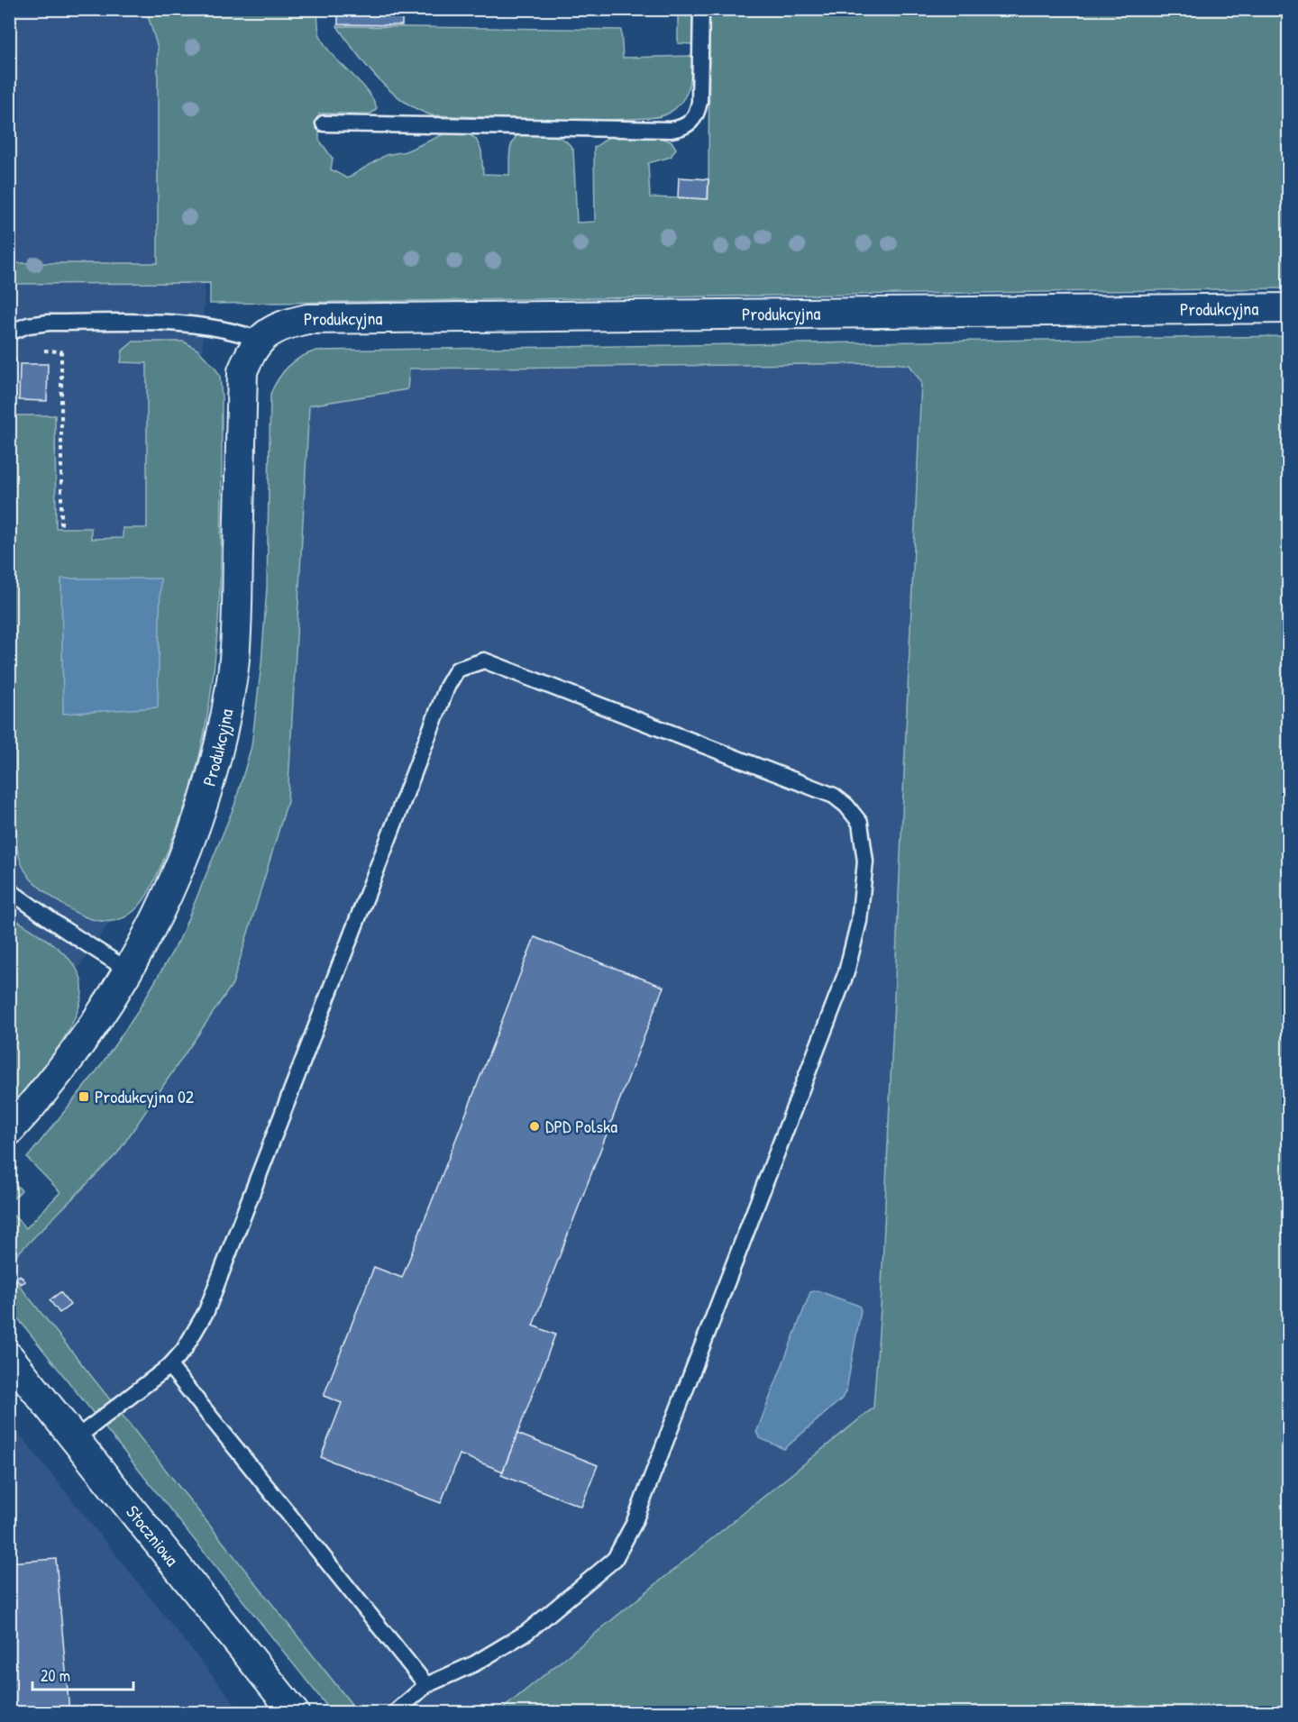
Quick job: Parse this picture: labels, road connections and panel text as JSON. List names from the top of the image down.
{
  "streets": {
    "street": ["Produkcyjna", "Stoczniowa"]
  },
  "places": {
    "transit": ["Produkcyjna 02"],
    "other": ["DPD Polska"]
  },
  "scale_bar": "20 m"
}
